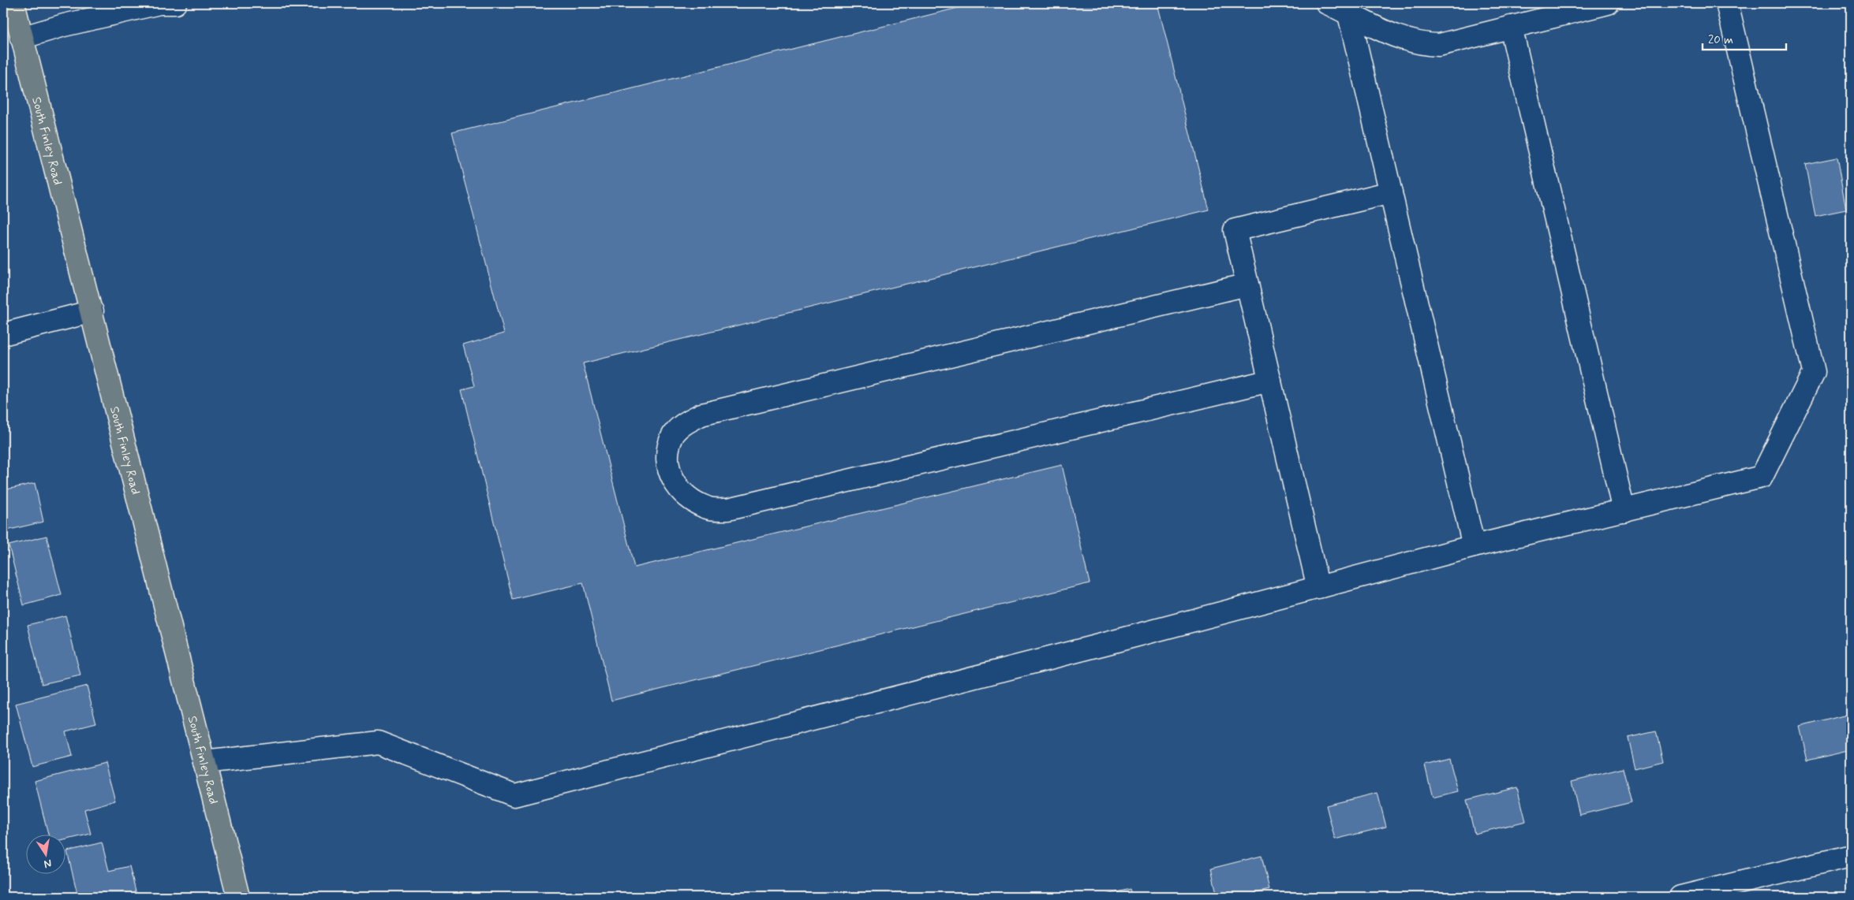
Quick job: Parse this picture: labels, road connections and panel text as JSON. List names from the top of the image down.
{
  "streets": {
    "main road": ["South Finley Road"]
  },
  "scale_bar": "20 m",
  "north": "bottom"
}
